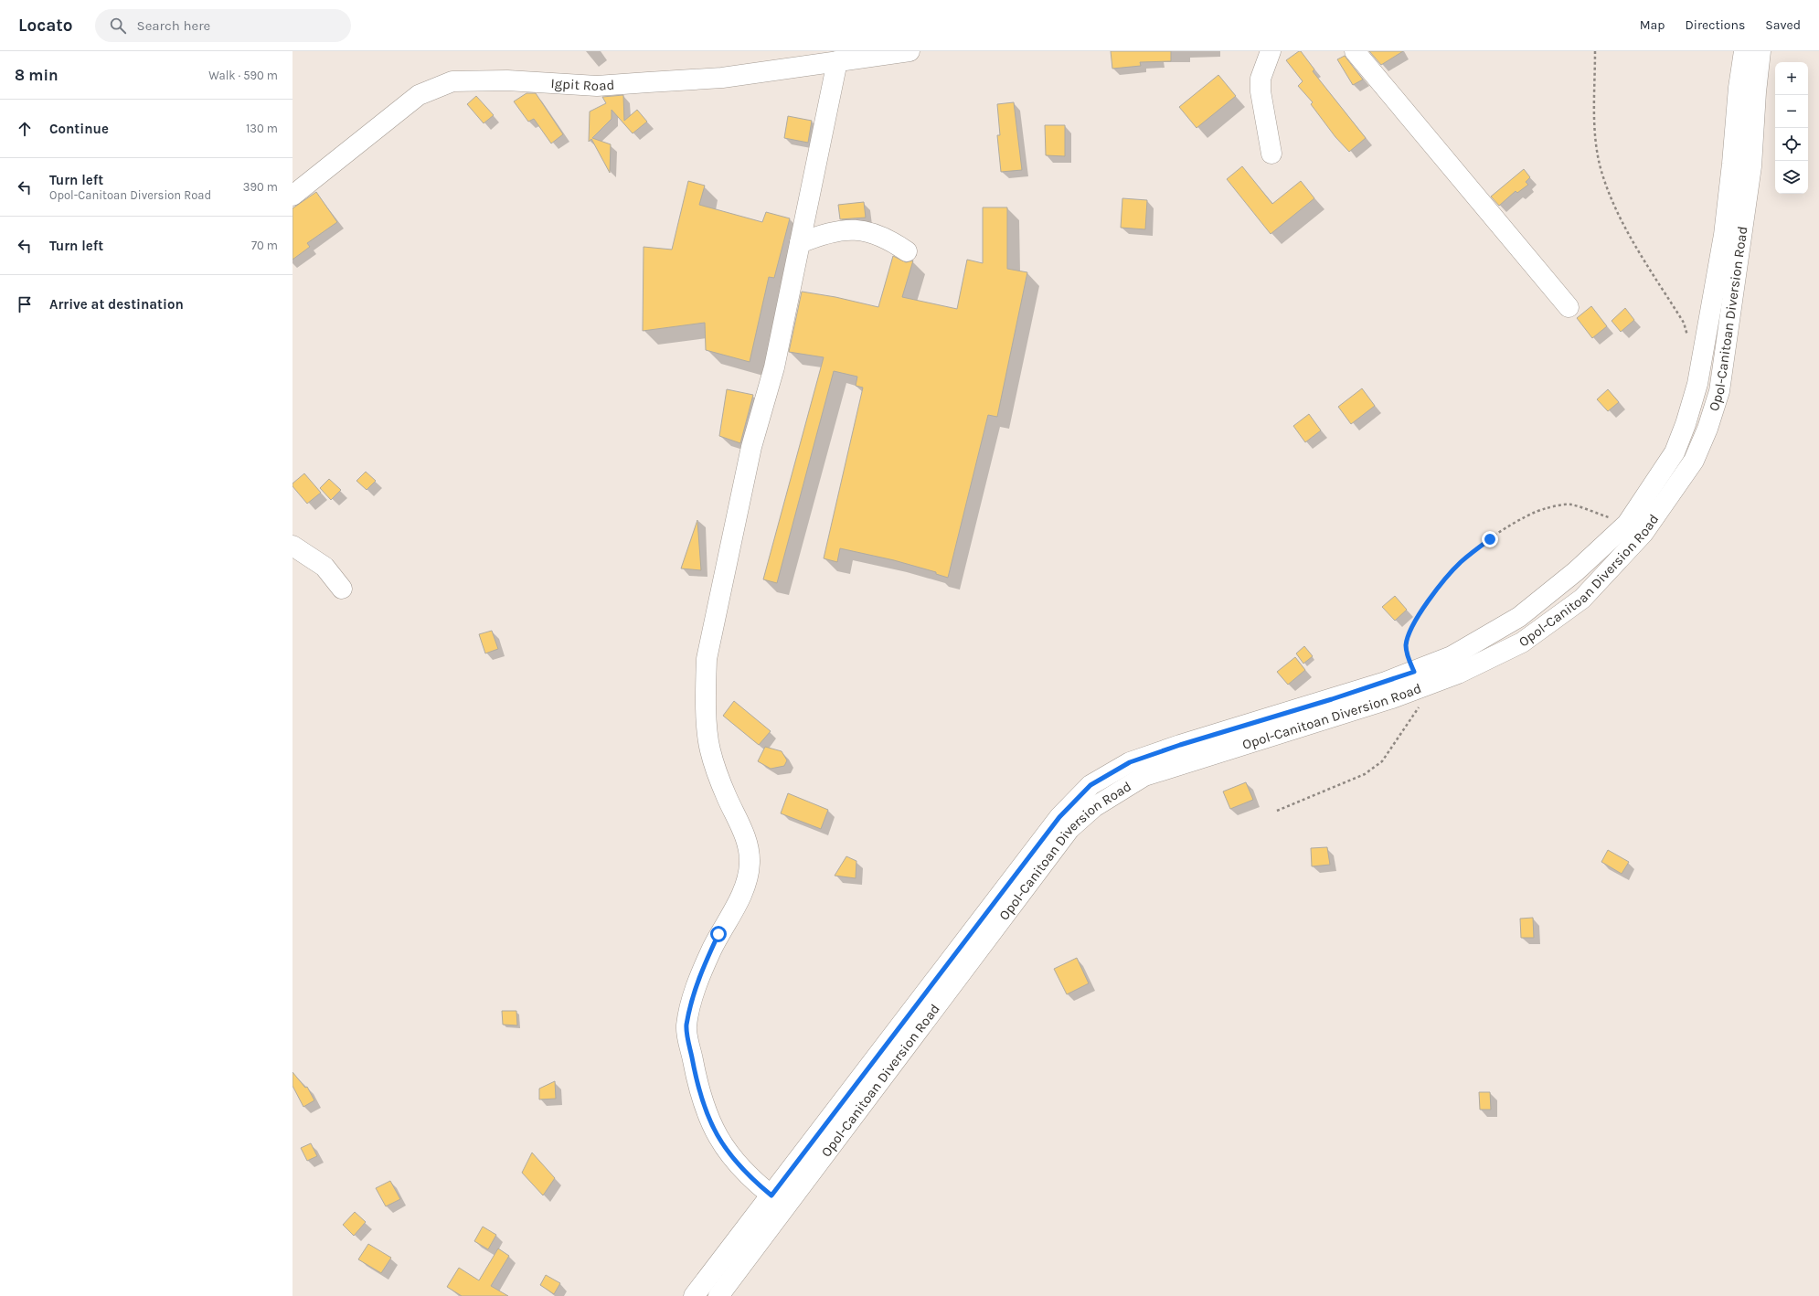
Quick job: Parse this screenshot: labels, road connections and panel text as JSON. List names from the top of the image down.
{
  "streets": {
    "main road": ["Igpit Road", "Opol-Canitoan Diversion Road"]
  },
  "page": {
    "header": "Locato",
    "search": "Search here",
    "nav": ["Map", "Directions", "Saved"],
    "heading": ["8 min", "Walk · 590 m"],
    "map_buttons": ["+", "−"],
    "list": [
      ["Continue", "130 m"],
      ["Turn left", "Opol-Canitoan Diversion Road", "390 m"],
      ["Turn left", "70 m"],
      "Arrive at destination"
    ]
  }
}
